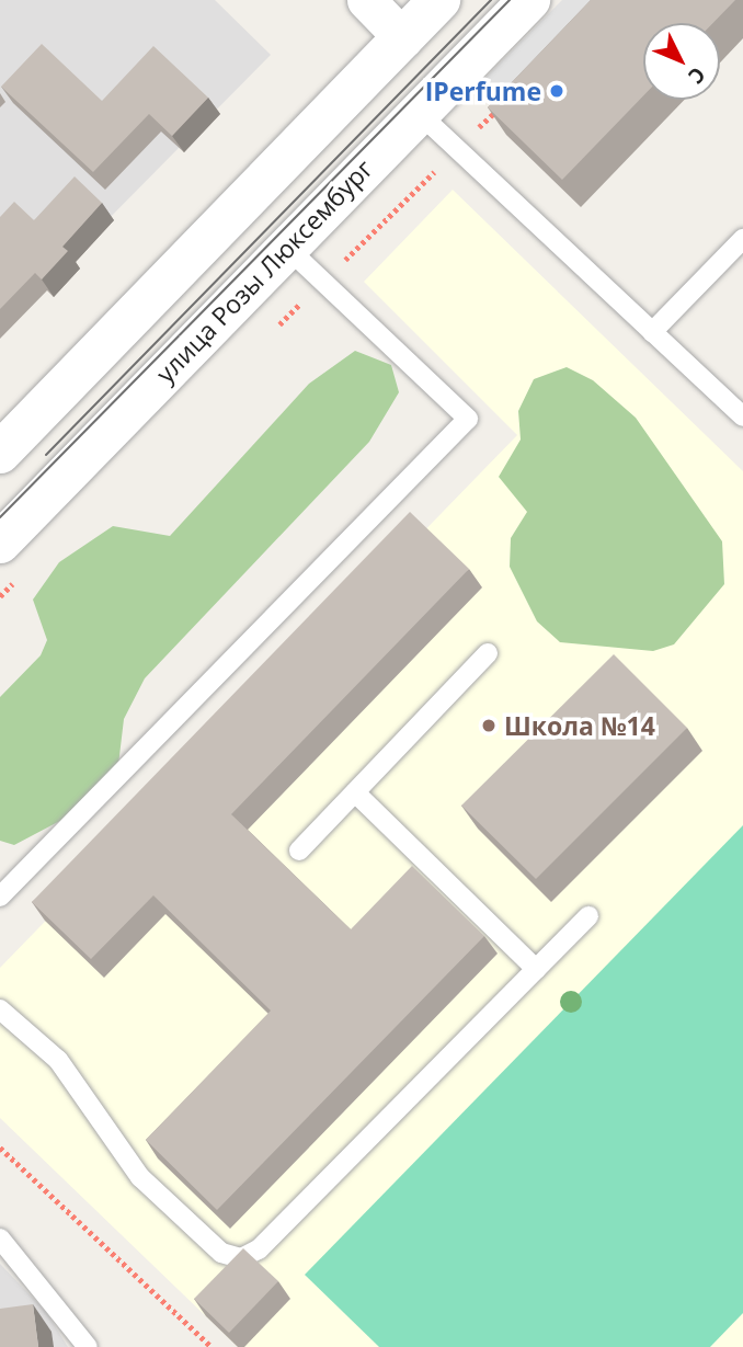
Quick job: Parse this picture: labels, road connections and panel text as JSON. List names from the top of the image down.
{
  "streets": {
    "street": ["улица Розы Люксембург"]
  },
  "places": ["IPerfume", "Школа №14"],
  "north": "bottom right"
}
